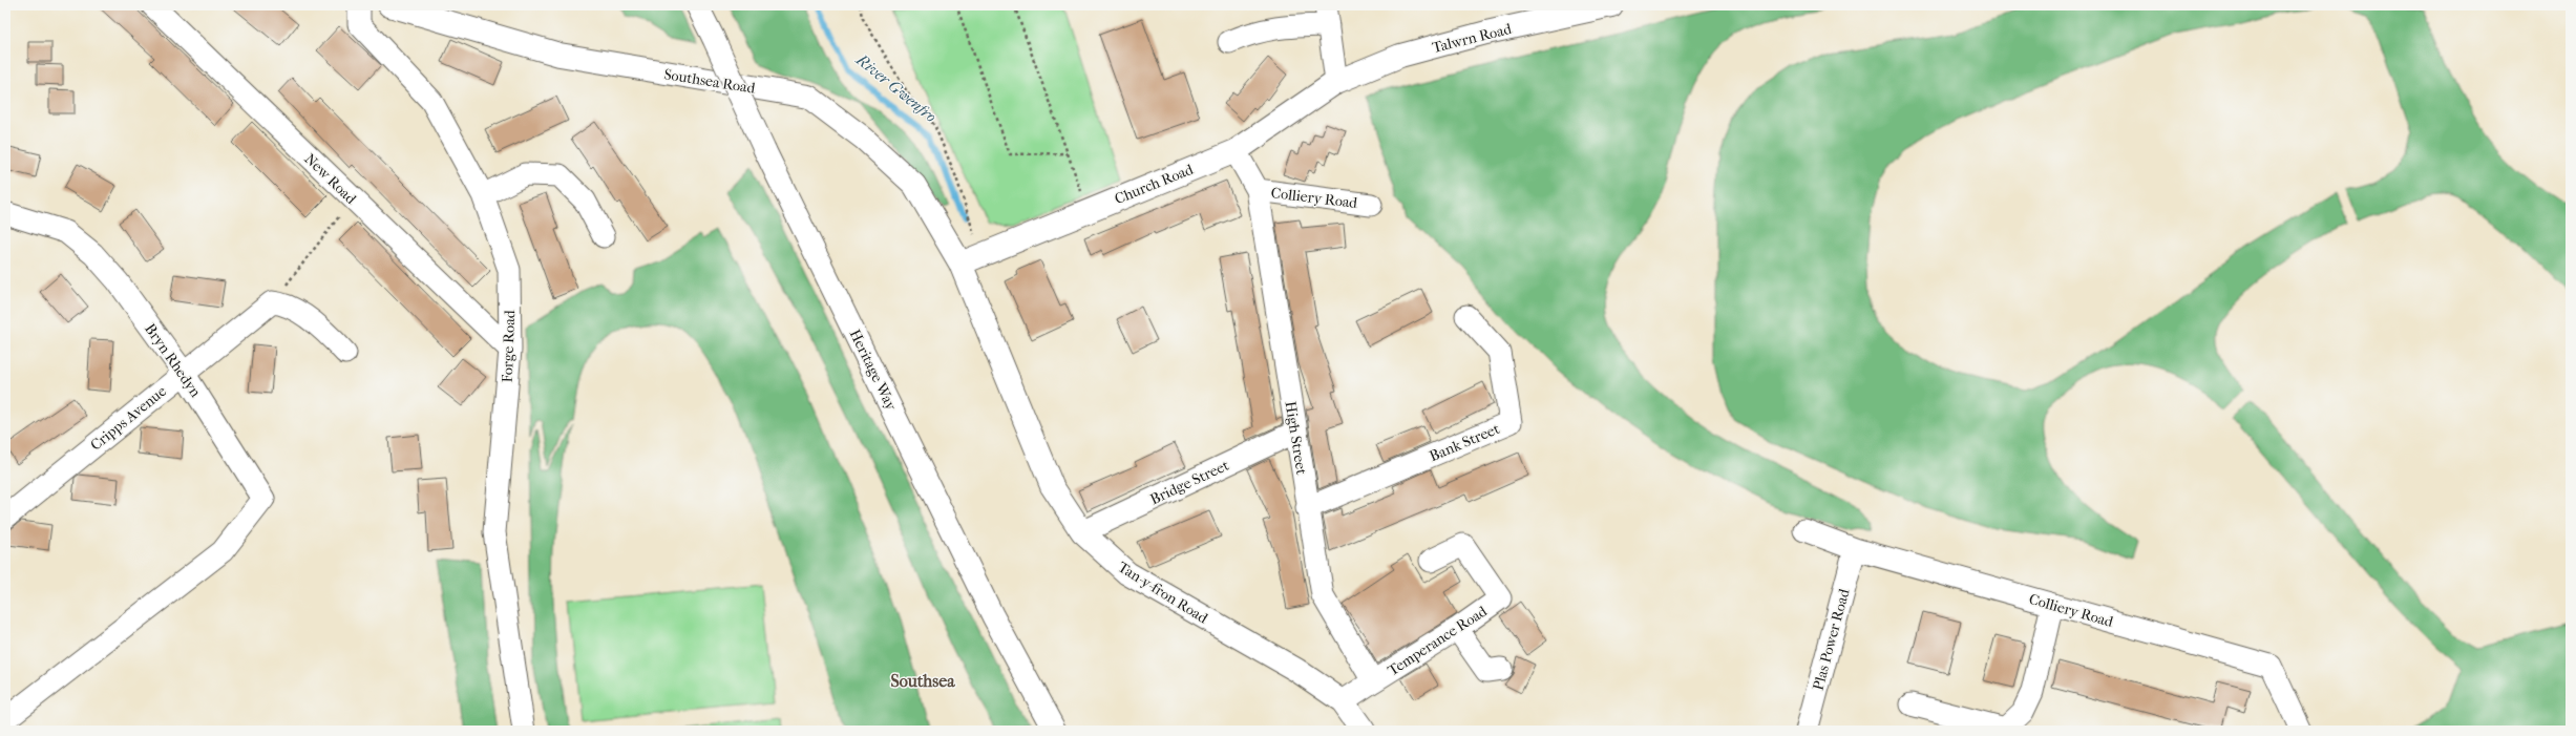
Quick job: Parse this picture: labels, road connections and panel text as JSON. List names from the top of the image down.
{
  "streets": {
    "main road": [
      "Talwrn Road",
      "Southsea Road",
      "Church Road",
      "Tan-y-fron Road"
    ],
    "street": [
      "New Road",
      "Colliery Road",
      "Forge Road",
      "Bryn Rhedyn",
      "Heritage Way",
      "Cripps Avenue",
      "High Street",
      "Bank Street",
      "Bridge Street",
      "Plas Power Road",
      "Temperance Road"
    ]
  },
  "crossings": [
    ["Talwrn Road", "Church Road"],
    ["Southsea Road", "Church Road"],
    ["Southsea Road", "Tan-y-fron Road"],
    ["New Road", "Forge Road"],
    ["Church Road", "High Street"],
    ["Church Road", "Tan-y-fron Road"],
    ["Colliery Road", "High Street"],
    ["Colliery Road", "Plas Power Road"],
    ["Bryn Rhedyn", "Cripps Avenue"],
    ["High Street", "Bank Street"],
    ["High Street", "Bridge Street"],
    ["High Street", "Temperance Road"],
    ["Bridge Street", "Tan-y-fron Road"]
  ],
  "districts": ["Southsea"],
  "water": ["River Gwenfro"]
}
